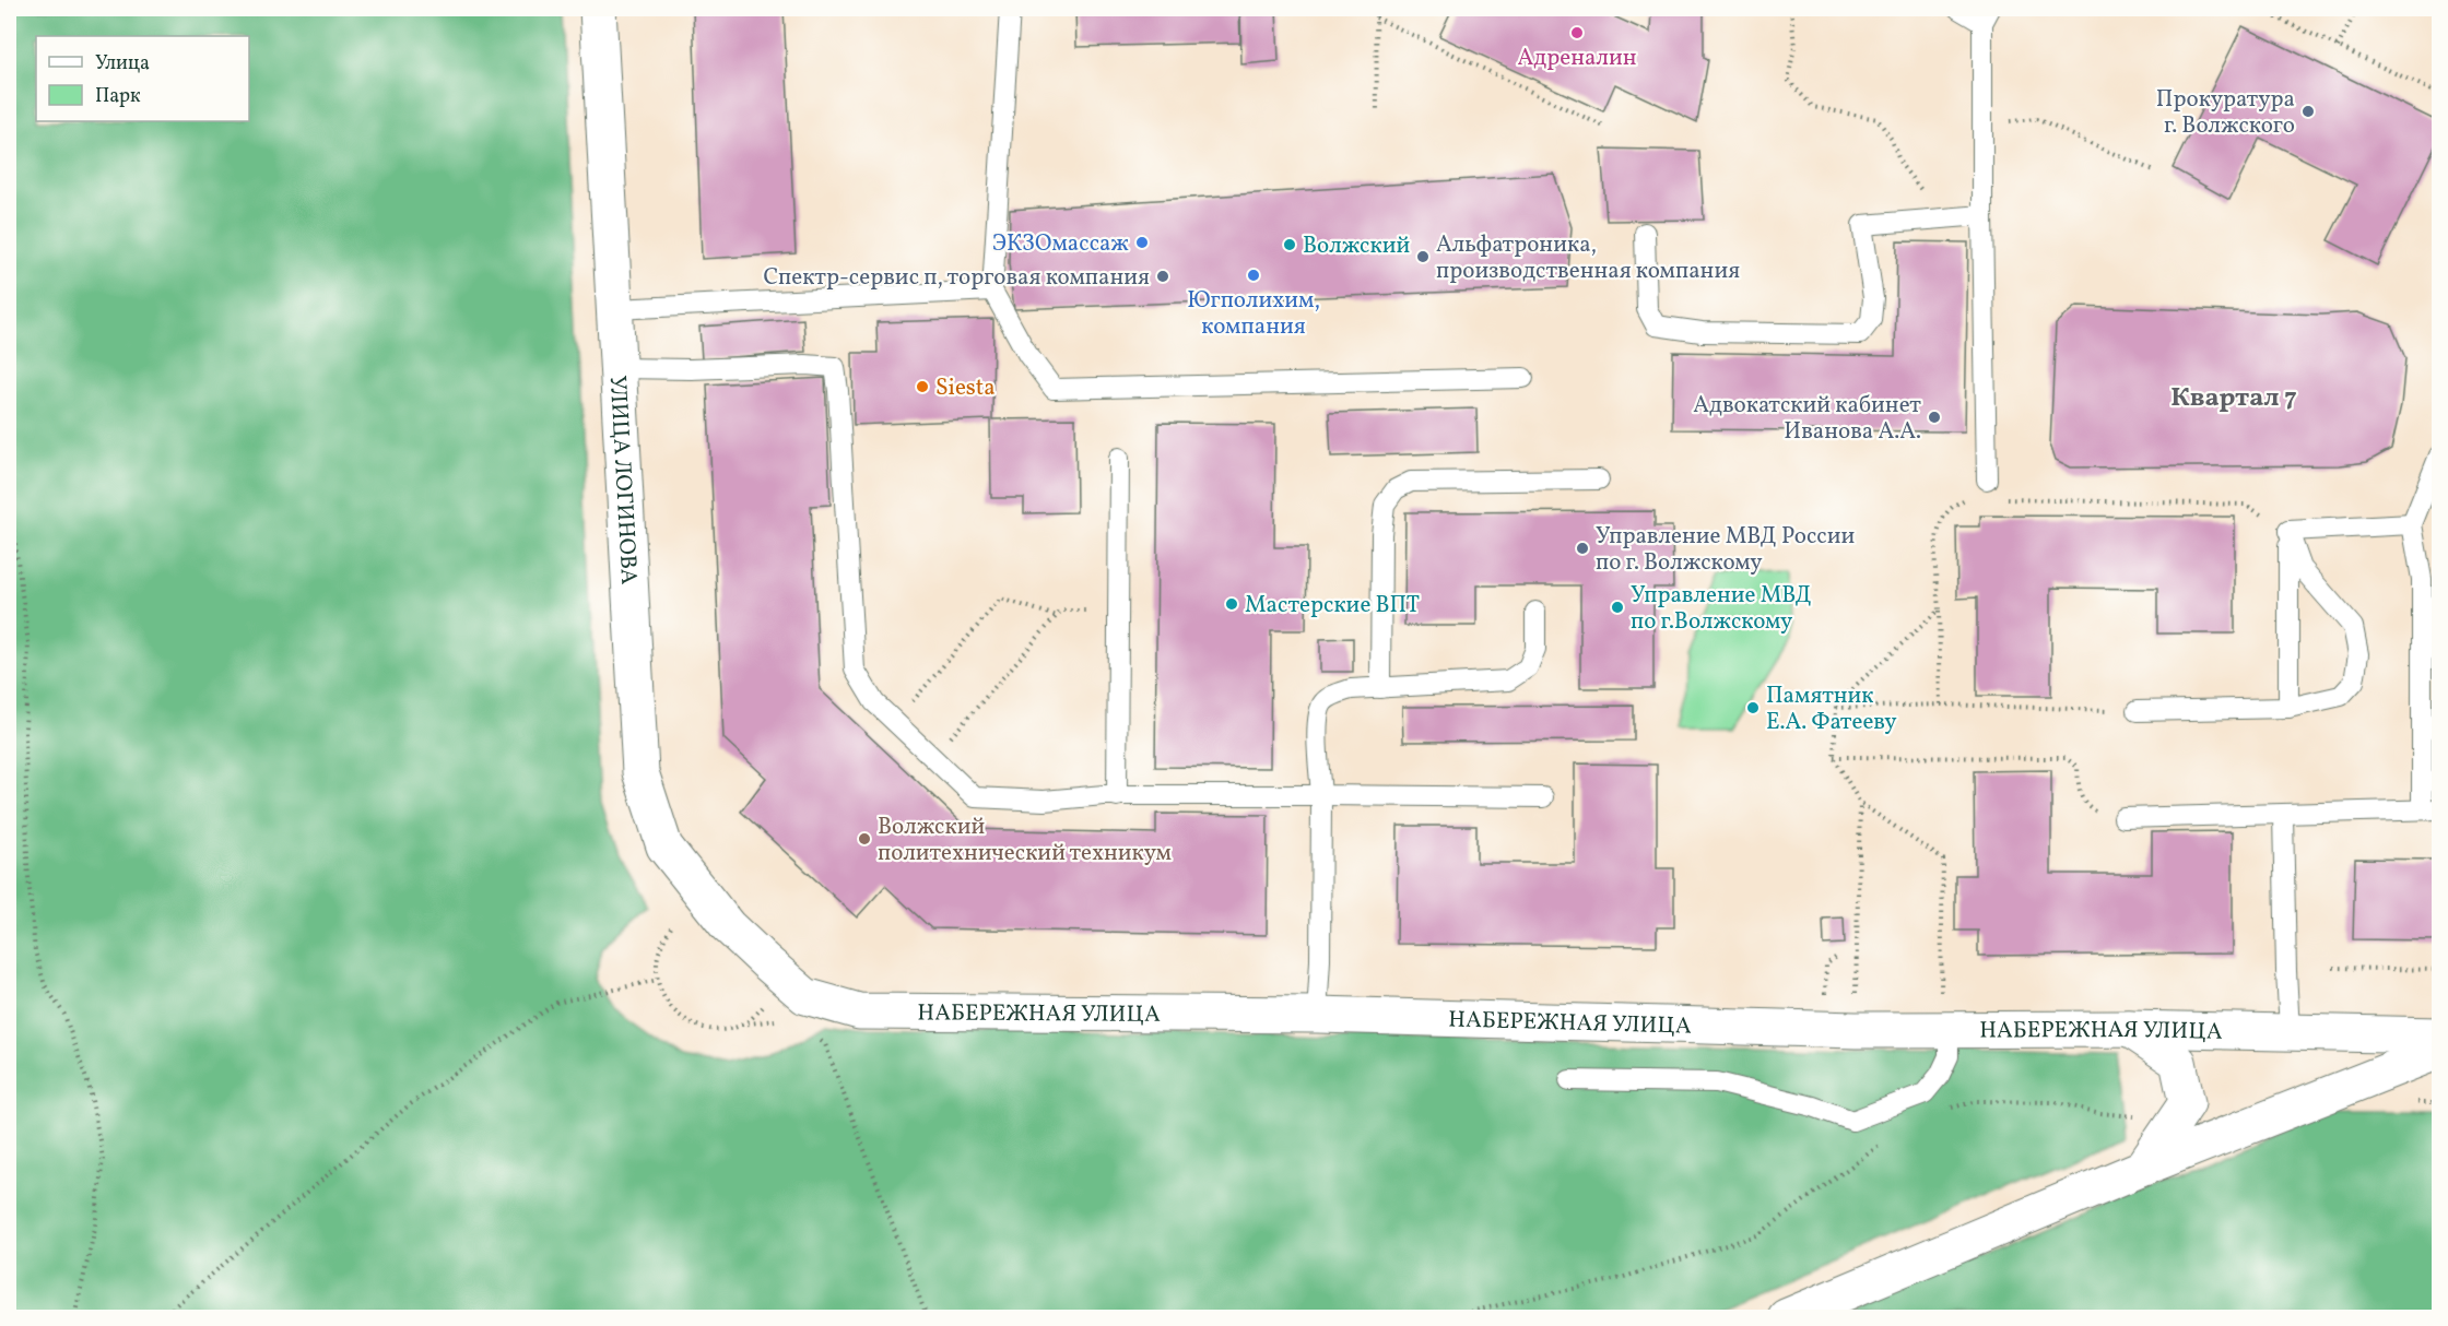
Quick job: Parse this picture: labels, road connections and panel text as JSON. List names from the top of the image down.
{
  "streets": {
    "street": ["УЛИЦА ЛОГИНОВА", "НАБЕРЕЖНАЯ УЛИЦА"]
  },
  "crossings": [
    ["УЛИЦА ЛОГИНОВА", "НАБЕРЕЖНАЯ УЛИЦА"]
  ],
  "districts": ["Квартал 7"],
  "places": [
    "Адреналин",
    "Прокуратура г. Волжского",
    "ЭКЗОмассаж",
    "Волжский",
    "Альфатроника, производственная компания",
    "Югполихим, компания",
    "Спектр-сервис п, торговая компания",
    "Siesta",
    "Адвокатский кабинет Иванова А.А.",
    "Управление МВД России по г. Волжскому",
    "Мастерские ВПТ",
    "Управление МВД по г.Волжскому",
    "Памятник Е.А. Фатееву",
    "Волжский политехнический техникум"
  ],
  "legend": ["Улица", "Парк"]
}
